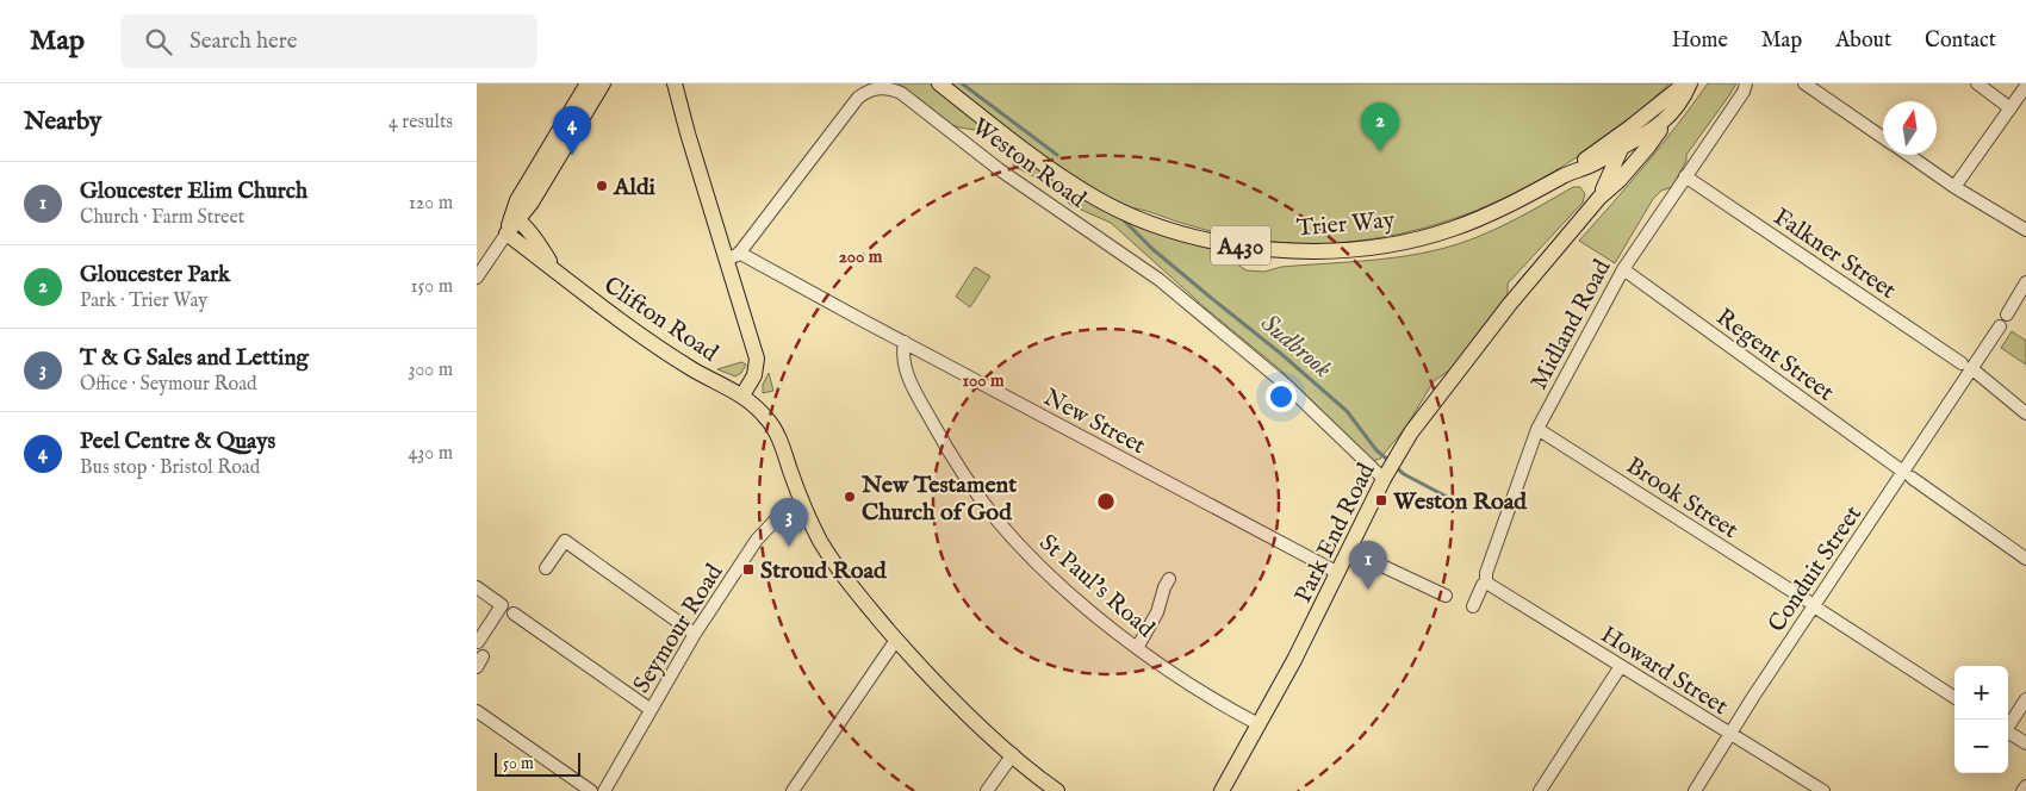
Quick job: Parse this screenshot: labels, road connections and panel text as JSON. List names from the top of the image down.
{
  "streets": {
    "main road": [
      "Trier Way",
      "A430",
      "Clifton Road",
      "Park End Road"
    ],
    "street": [
      "Weston Road",
      "Falkner Street",
      "Midland Road",
      "Regent Street",
      "New Street",
      "Brook Street",
      "Conduit Street",
      "St Paul's Road",
      "Seymour Road",
      "Howard Street"
    ]
  },
  "crossings": [
    ["Weston Road", "New Street"],
    ["Weston Road", "Park End Road"],
    ["Falkner Street", "Midland Road"],
    ["Falkner Street", "Conduit Street"],
    ["Midland Road", "Regent Street"],
    ["Midland Road", "Brook Street"],
    ["Midland Road", "Howard Street"],
    ["Regent Street", "Conduit Street"],
    ["New Street", "Park End Road"],
    ["New Street", "St Paul's Road"],
    ["Brook Street", "Conduit Street"],
    ["Park End Road", "St Paul's Road"],
    ["Conduit Street", "Howard Street"]
  ],
  "water": ["Sudbrook"],
  "places": {
    "other": ["Aldi", "New Testament Church of God"],
    "transit": ["Weston Road", "Stroud Road"]
  },
  "scale_bar": "50 m",
  "north": "top",
  "page": {
    "header": "Map",
    "search": "Search here",
    "nav": [
      "Home",
      "Map",
      "About",
      "Contact"
    ],
    "heading": ["Nearby", "4 results"],
    "pins": [
      "2",
      "4",
      "3",
      "1"
    ],
    "list": [
      {
        "mark": "1",
        "name": "Gloucester Elim Church",
        "note": "Church · Farm Street",
        "value": "120 m"
      },
      {
        "mark": "2",
        "name": "Gloucester Park",
        "note": "Park · Trier Way",
        "value": "150 m"
      },
      {
        "mark": "3",
        "name": "T & G Sales and Letting",
        "note": "Office · Seymour Road",
        "value": "300 m"
      },
      {
        "mark": "4",
        "name": "Peel Centre & Quays",
        "note": "Bus stop · Bristol Road",
        "value": "430 m"
      }
    ],
    "map_buttons": ["+", "−"],
    "scale": "50 m"
  },
  "rings": ["200 m", "100 m"]
}
